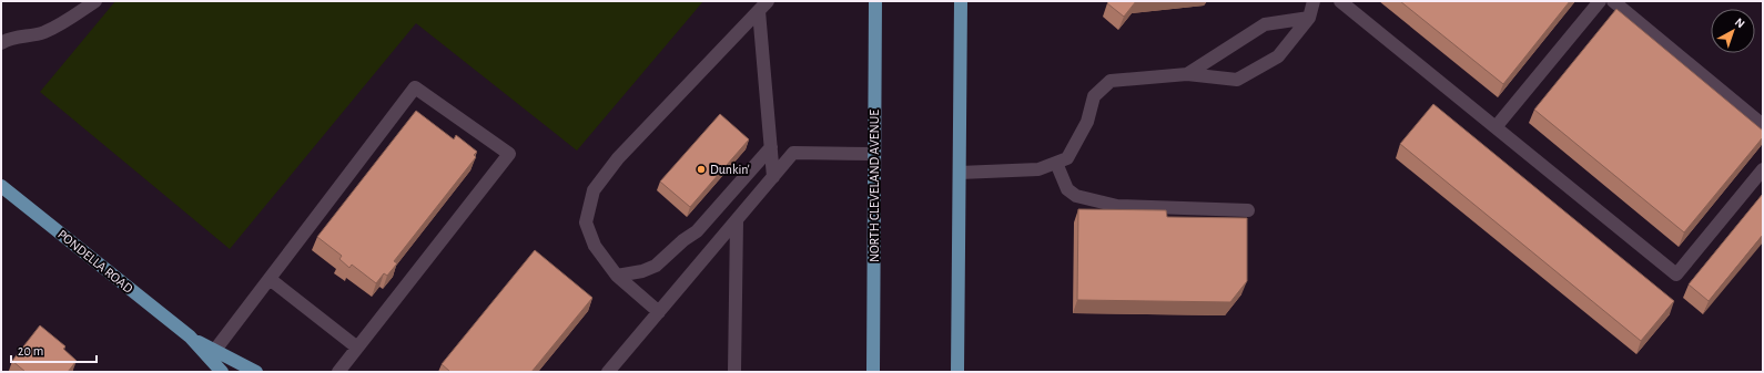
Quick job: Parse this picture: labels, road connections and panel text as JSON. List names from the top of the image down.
{
  "streets": {
    "main road": ["NORTH CLEVELAND AVENUE", "PONDELLA ROAD"]
  },
  "places": ["Dunkin'"],
  "scale_bar": "20 m",
  "north": "top right"
}
